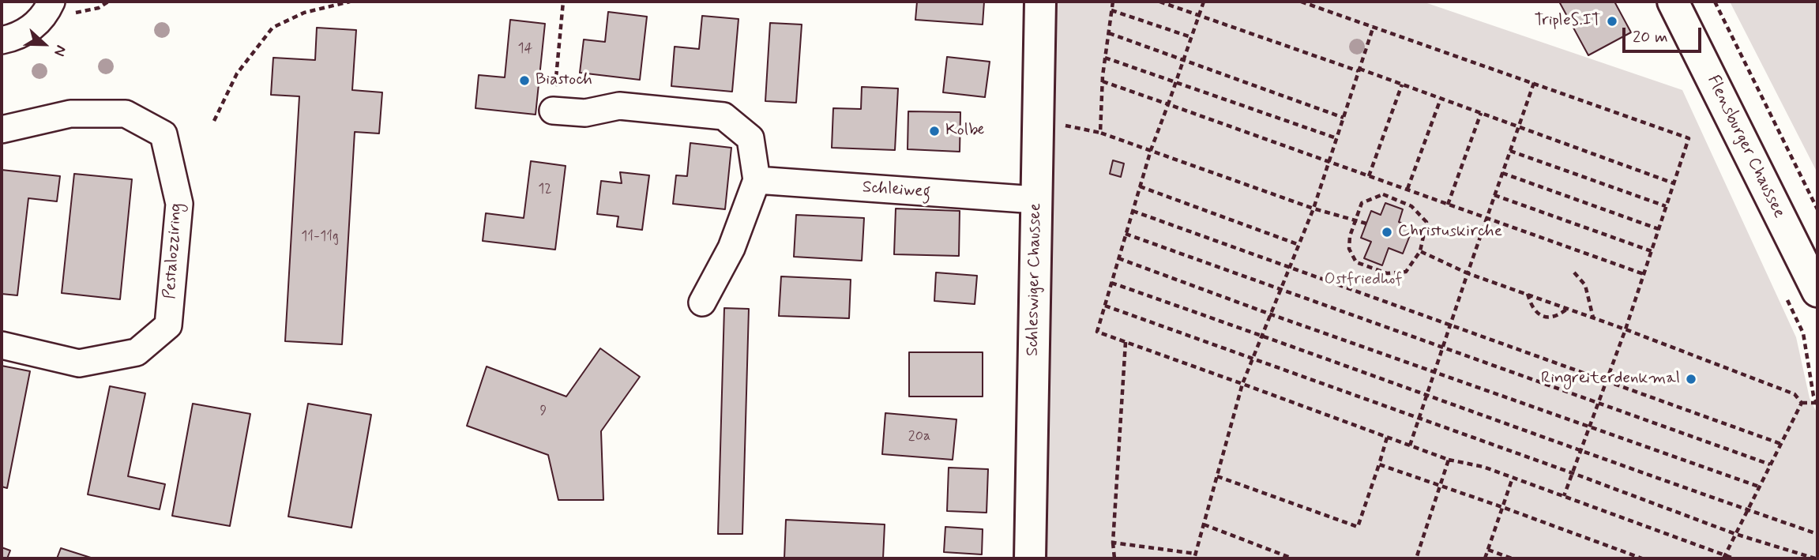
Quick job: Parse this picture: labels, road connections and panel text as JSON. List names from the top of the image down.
{
  "streets": {
    "street": [
      "Flensburger Chaussee",
      "Schleiweg",
      "Pestalozziring",
      "Schleswiger Chaussee"
    ]
  },
  "crossings": [
    ["Schleiweg", "Schleswiger Chaussee"]
  ],
  "parks": ["Ostfriedhof"],
  "places": [
    "TripleS.IT",
    "Biastoch",
    "Kolbe",
    "Christuskirche",
    "Ringreiterdenkmal"
  ],
  "house_numbers": [
    "14",
    "12",
    "11-11g",
    "9",
    "20a"
  ],
  "scale_bar": "20 m",
  "north": "right"
}
